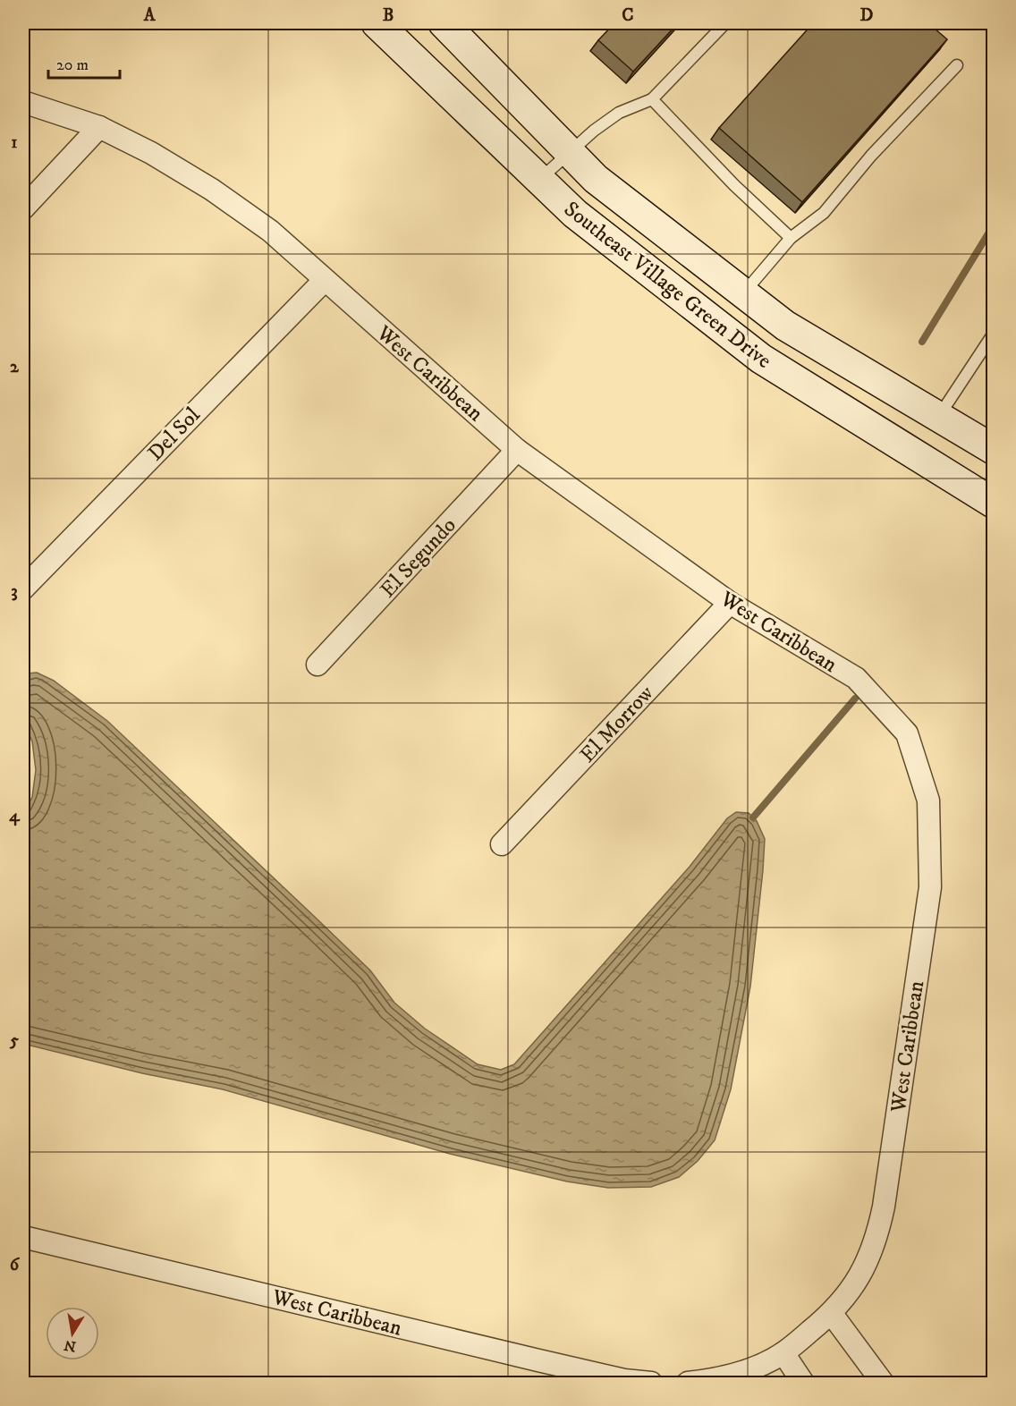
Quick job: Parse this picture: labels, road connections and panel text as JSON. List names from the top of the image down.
{
  "streets": {
    "street": [
      "Southeast Village Green Drive",
      "West Caribbean",
      "Del Sol",
      "El Segundo",
      "El Morrow"
    ]
  },
  "crossings": [
    ["West Caribbean", "Del Sol"],
    ["West Caribbean", "El Segundo"],
    ["West Caribbean", "El Morrow"]
  ],
  "scale_bar": "20 m",
  "north": "bottom",
  "grid": {
    "columns": [
      "A",
      "B",
      "C",
      "D"
    ],
    "rows": [
      "1",
      "2",
      "3",
      "4",
      "5",
      "6"
    ]
  }
}
